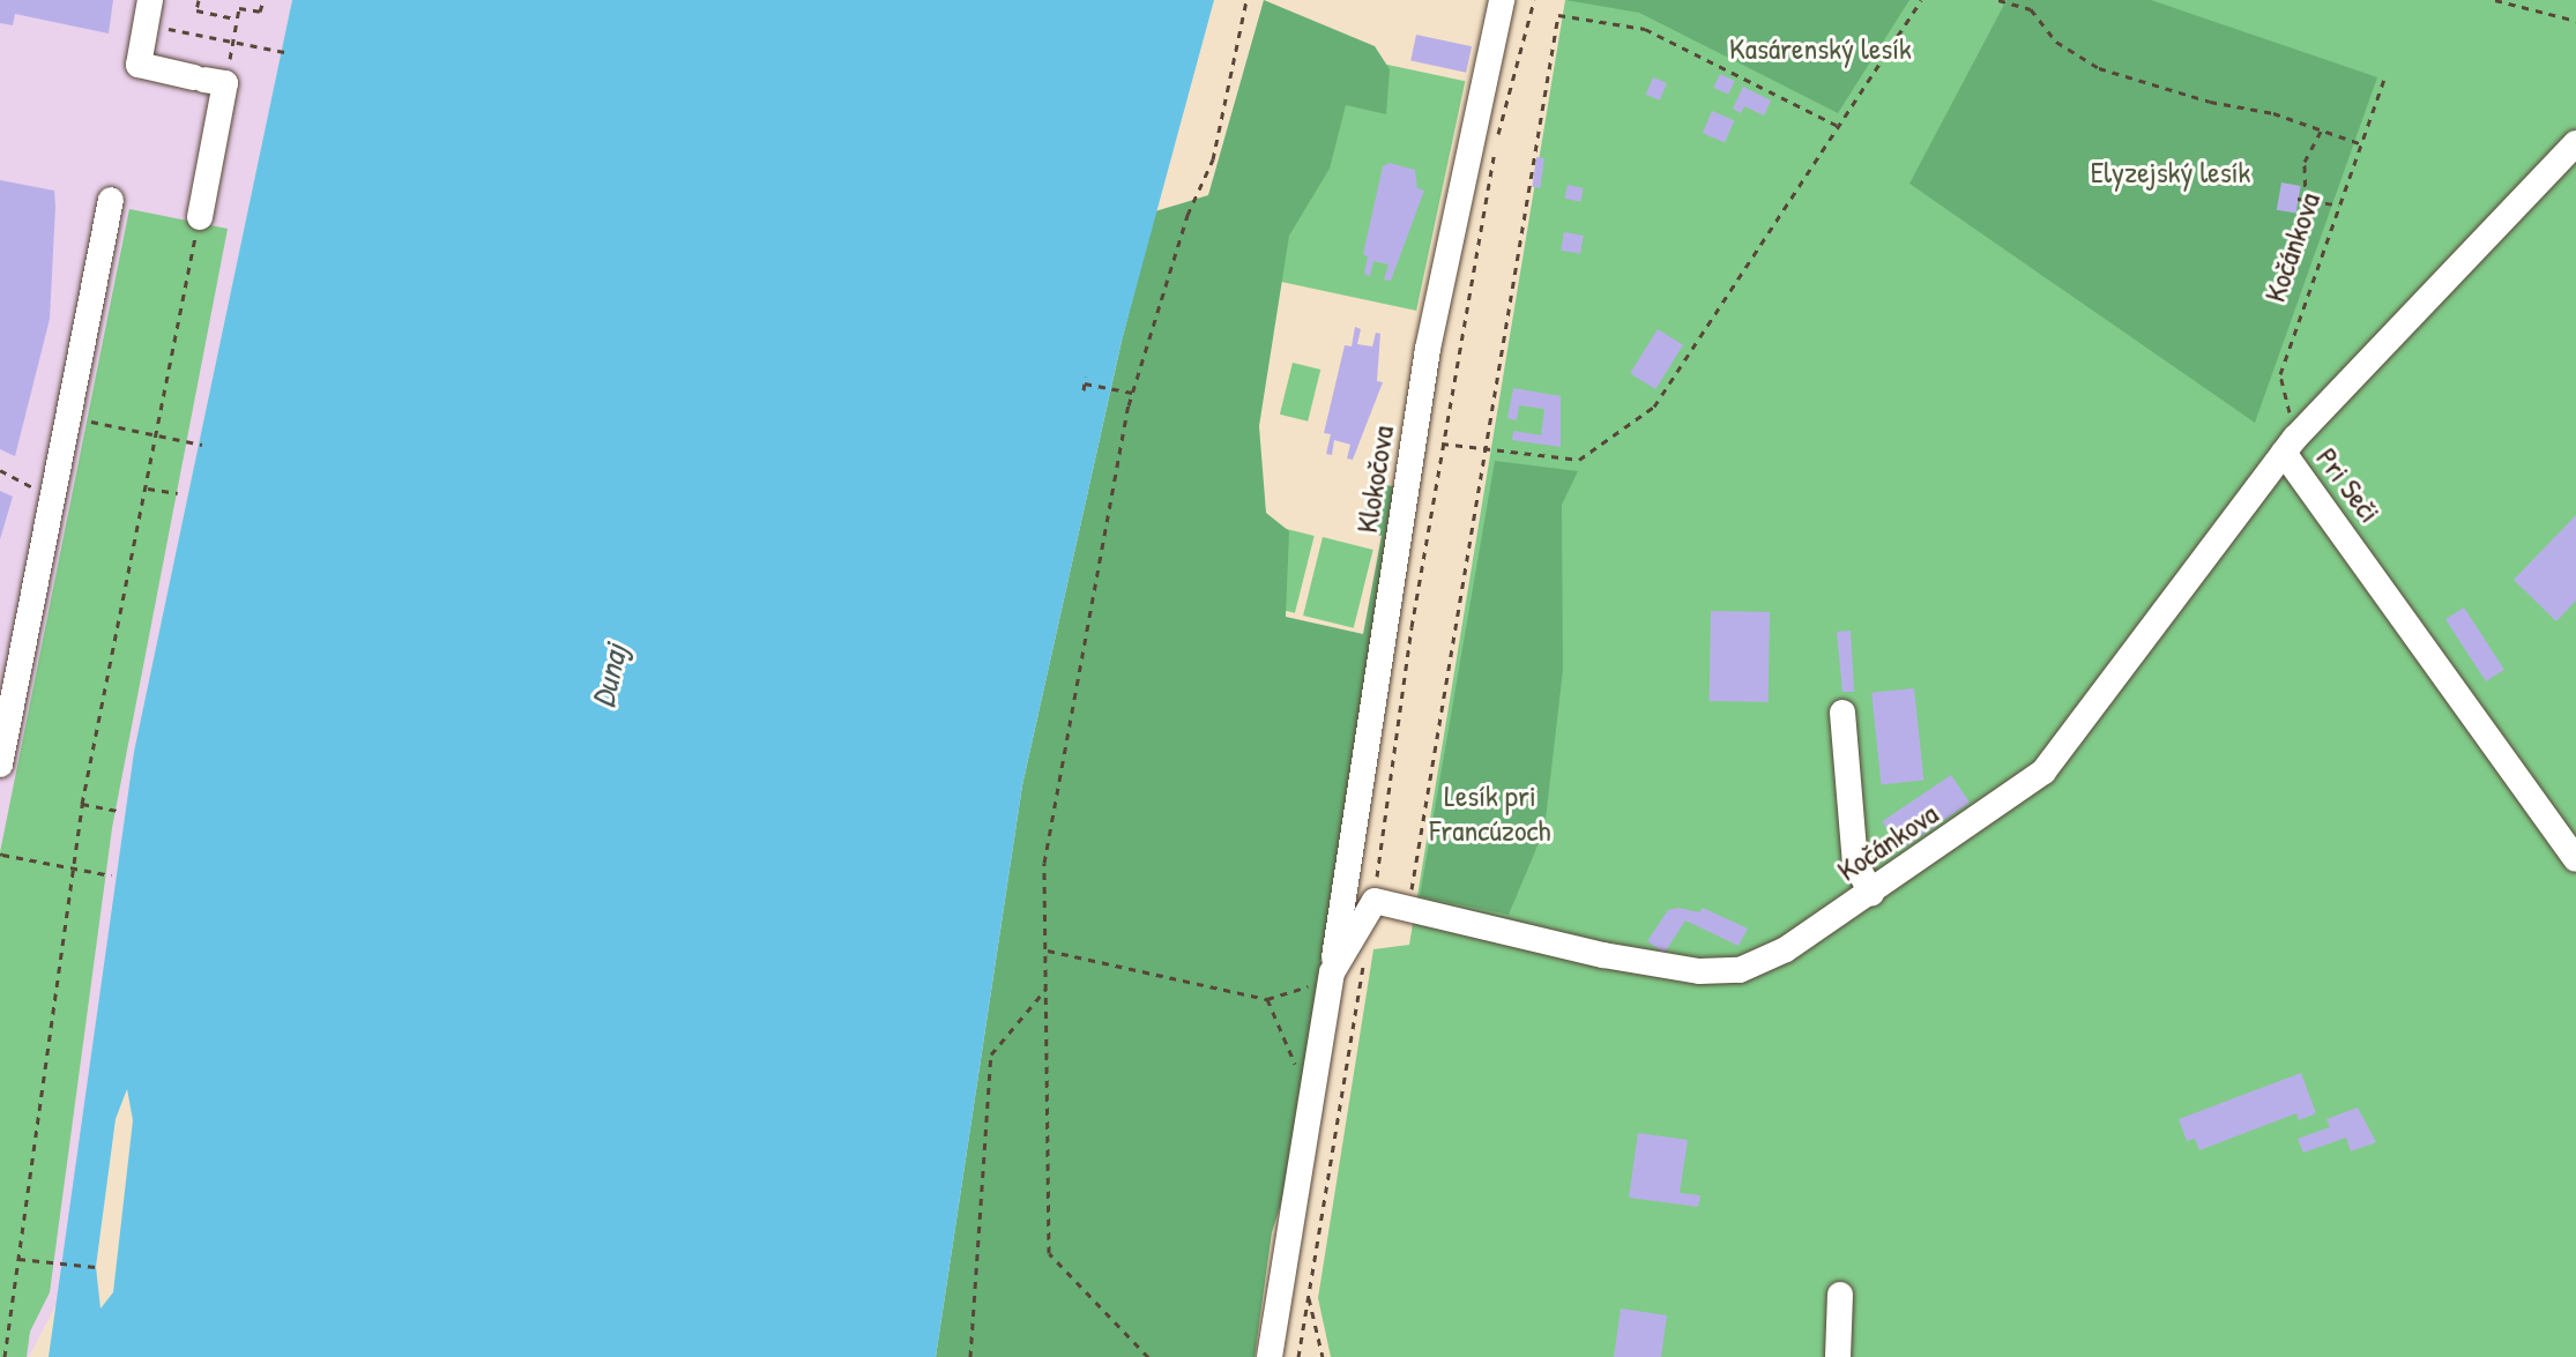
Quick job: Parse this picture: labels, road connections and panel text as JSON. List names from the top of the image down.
{
  "streets": {
    "street": ["Kočánkova", "Klokočova", "Pri Seči"]
  },
  "crossings": [
    ["Kočánkova", "Klokočova"],
    ["Kočánkova", "Pri Seči"]
  ],
  "water": ["Dunaj"],
  "parks": ["Kasárenský lesík", "Elyzejský lesík", "Lesík pri Francúzoch"]
}
